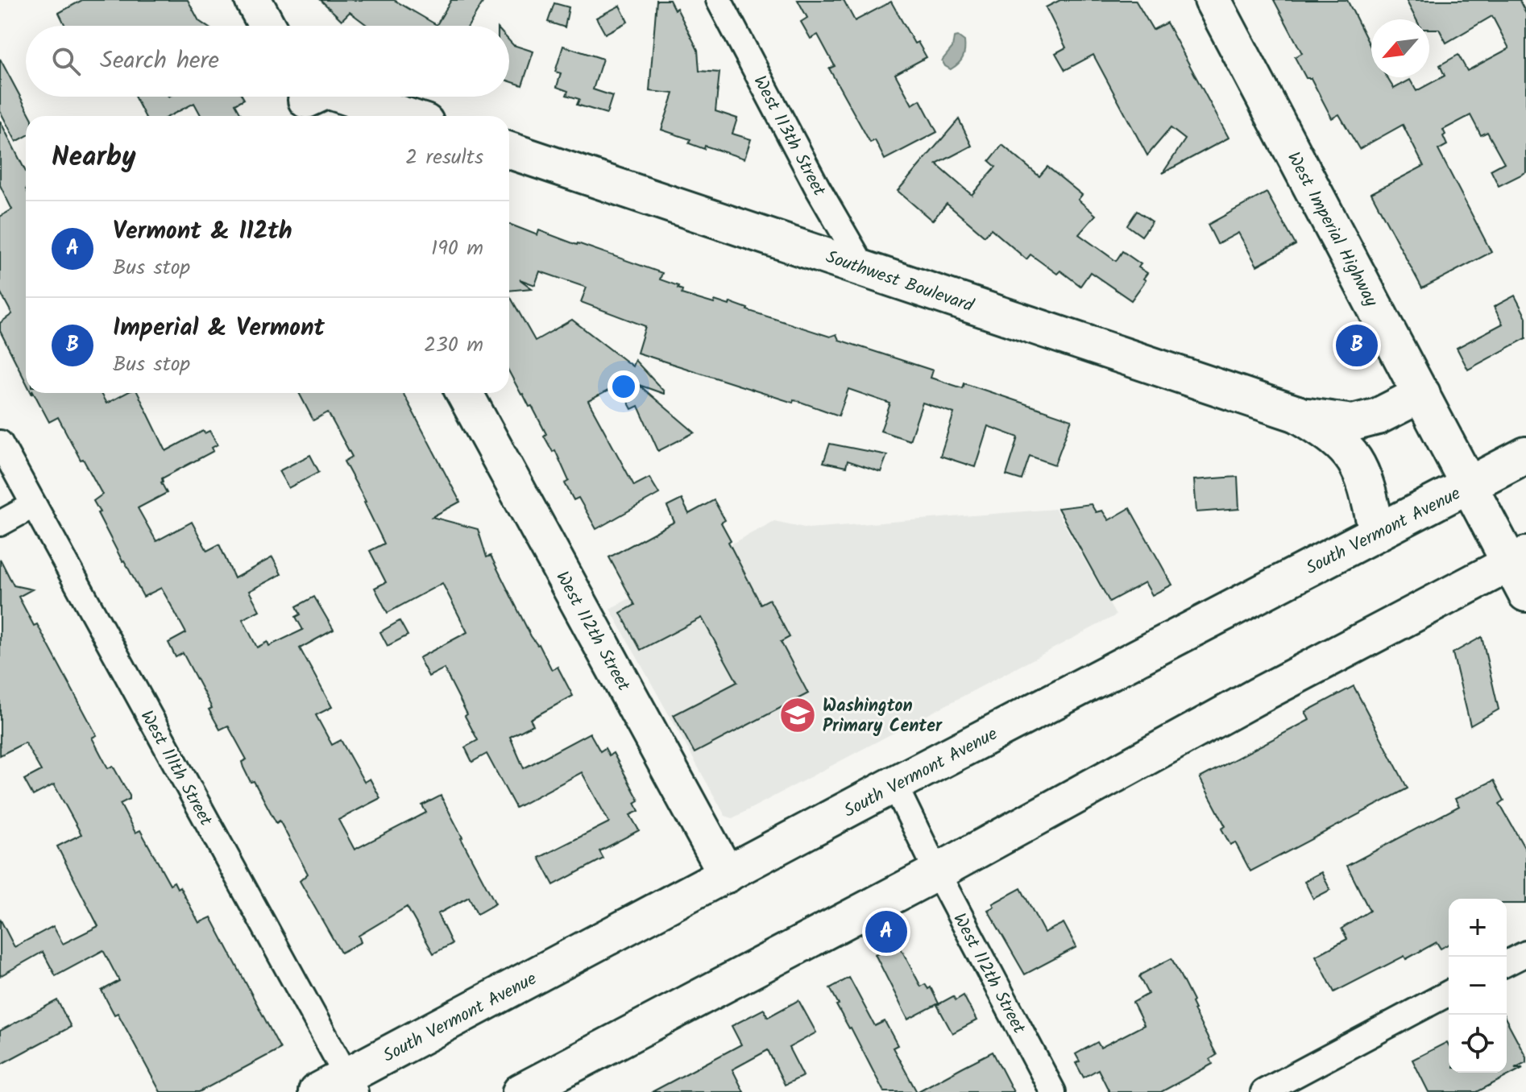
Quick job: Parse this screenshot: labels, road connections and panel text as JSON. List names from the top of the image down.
{
  "streets": {
    "main road": [
      "West Imperial Highway",
      "Southwest Boulevard",
      "South Vermont Avenue",
      "West 112th Street"
    ],
    "street": ["West 113th Street", "West 111th Street"]
  },
  "crossings": [
    ["West 113th Street", "Southwest Boulevard"],
    ["West Imperial Highway", "South Vermont Avenue"],
    ["South Vermont Avenue", "West 112th Street"],
    ["South Vermont Avenue", "West 111th Street"]
  ],
  "places": {
    "school or university": ["Washington Primary Center"]
  },
  "north": "bottom left",
  "page": {
    "search": "Search here",
    "heading": ["Nearby", "2 results"],
    "list": [
      {
        "mark": "A",
        "name": "Vermont & 112th",
        "note": "Bus stop",
        "value": "190 m"
      },
      {
        "mark": "B",
        "name": "Imperial & Vermont",
        "note": "Bus stop",
        "value": "230 m"
      }
    ],
    "pins": ["B", "A"],
    "map_buttons": ["+", "−"]
  }
}
